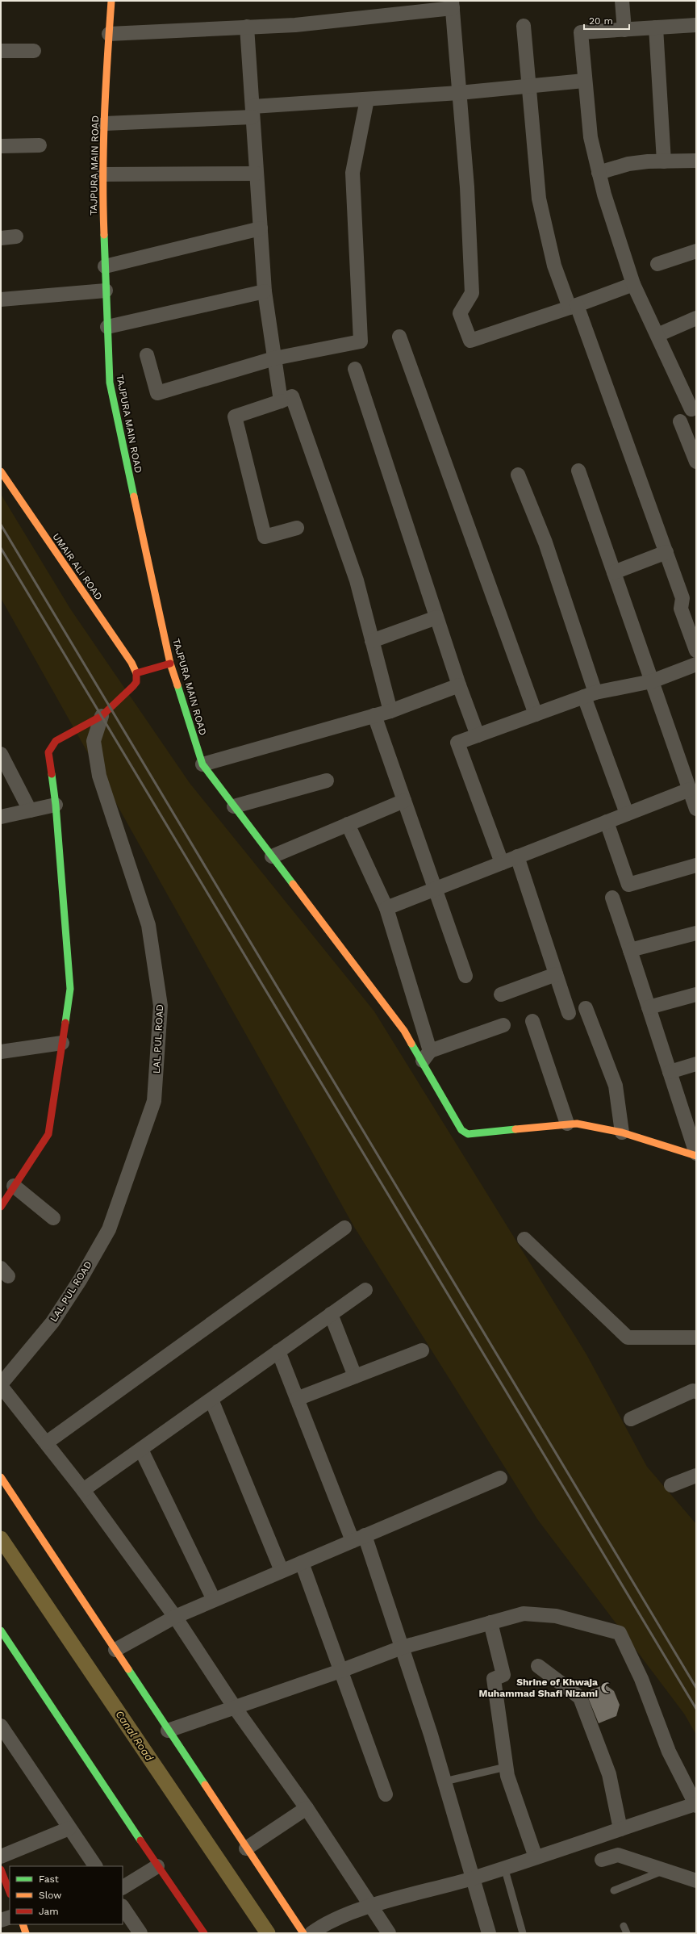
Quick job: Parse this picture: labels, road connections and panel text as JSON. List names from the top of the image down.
{
  "streets": {
    "main road": ["TAJPURA MAIN ROAD", "UMAIR ALI ROAD", "LAL PUL ROAD"]
  },
  "crossings": [
    ["UMAIR ALI ROAD", "LAL PUL ROAD"]
  ],
  "water": ["Canal Road"],
  "places": {
    "mosque": ["Shrine of Khwaja Muhammad Shafi Nizami"]
  },
  "legend": ["Fast", "Slow", "Jam"],
  "scale_bar": "20 m"
}
